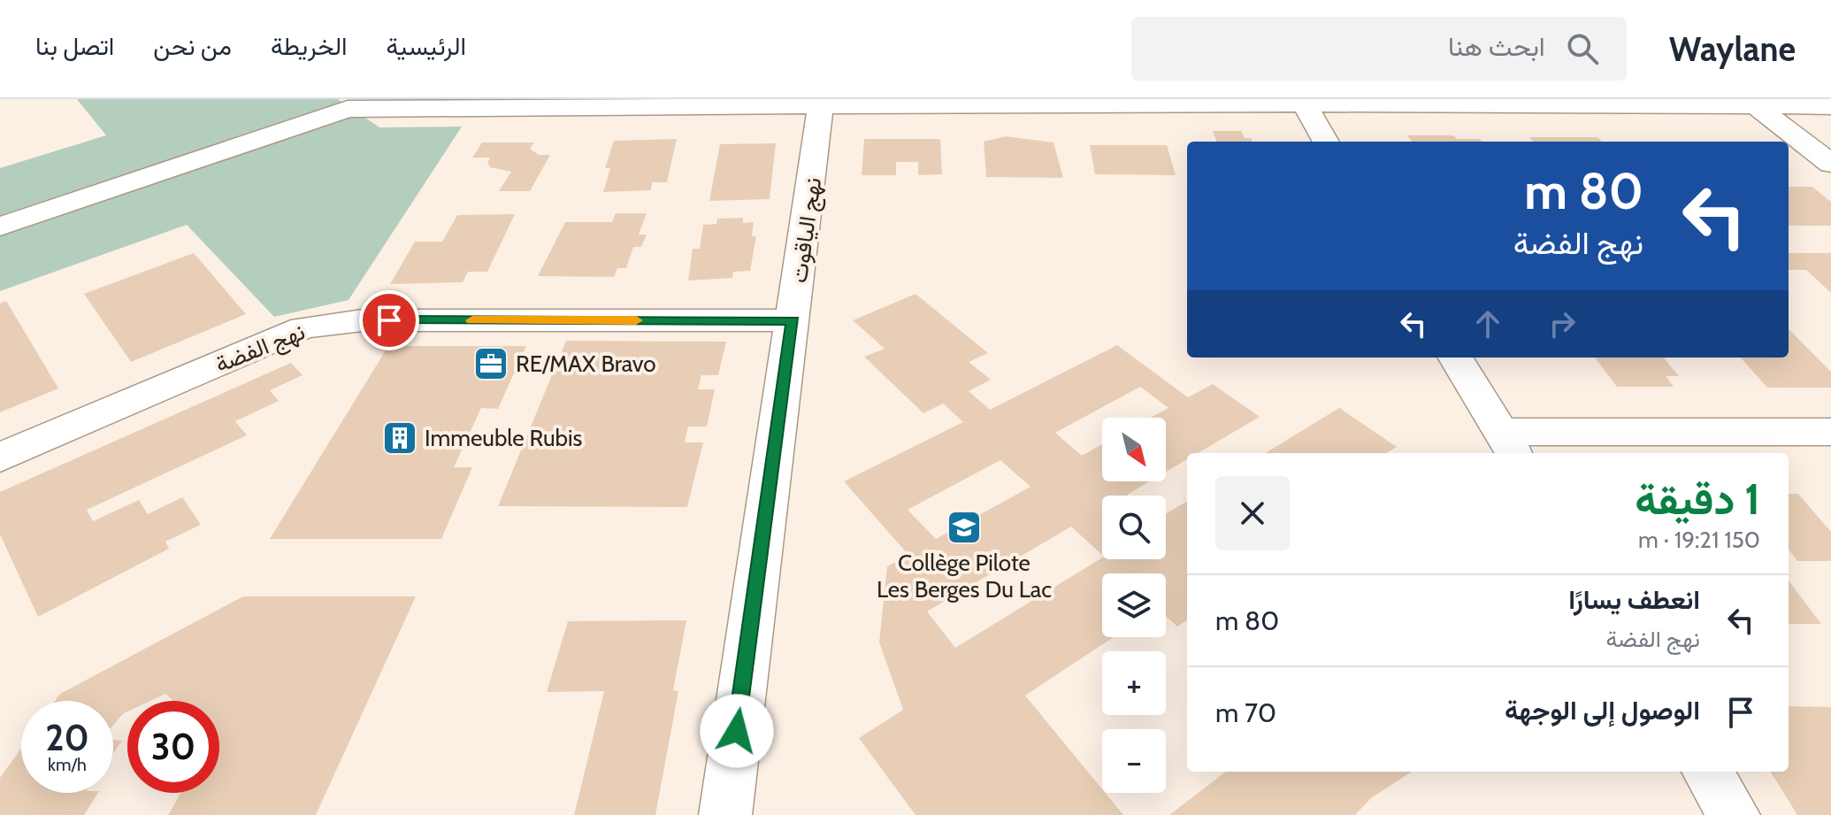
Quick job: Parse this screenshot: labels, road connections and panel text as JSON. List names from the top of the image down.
{
  "streets": {
    "street": ["نهج الياقوت", "نهج الفضة"]
  },
  "crossings": [
    ["نهج الياقوت", "نهج الفضة"]
  ],
  "places": {
    "office": ["RE/MAX Bravo"],
    "building": ["Immeuble Rubis"],
    "school or university": ["Collège Pilote Les Berges Du Lac"]
  },
  "north": "bottom right",
  "page": {
    "header": "Waylane",
    "search": "ابحث هنا",
    "nav": [
      "الرئيسية",
      "الخريطة",
      "من نحن",
      "اتصل بنا"
    ],
    "turn": ["80 m", "نهج الفضة"],
    "map_buttons": ["+", "−"],
    "heading": ["1 دقيقة", "150 m · 19:21"],
    "list": [
      {
        "name": "انعطف يسارًا",
        "note": "نهج الفضة",
        "value": "80 m"
      },
      {
        "name": "الوصول إلى الوجهة",
        "value": "70 m"
      }
    ],
    "speed": "20 km/h",
    "limit": "30"
  }
}
